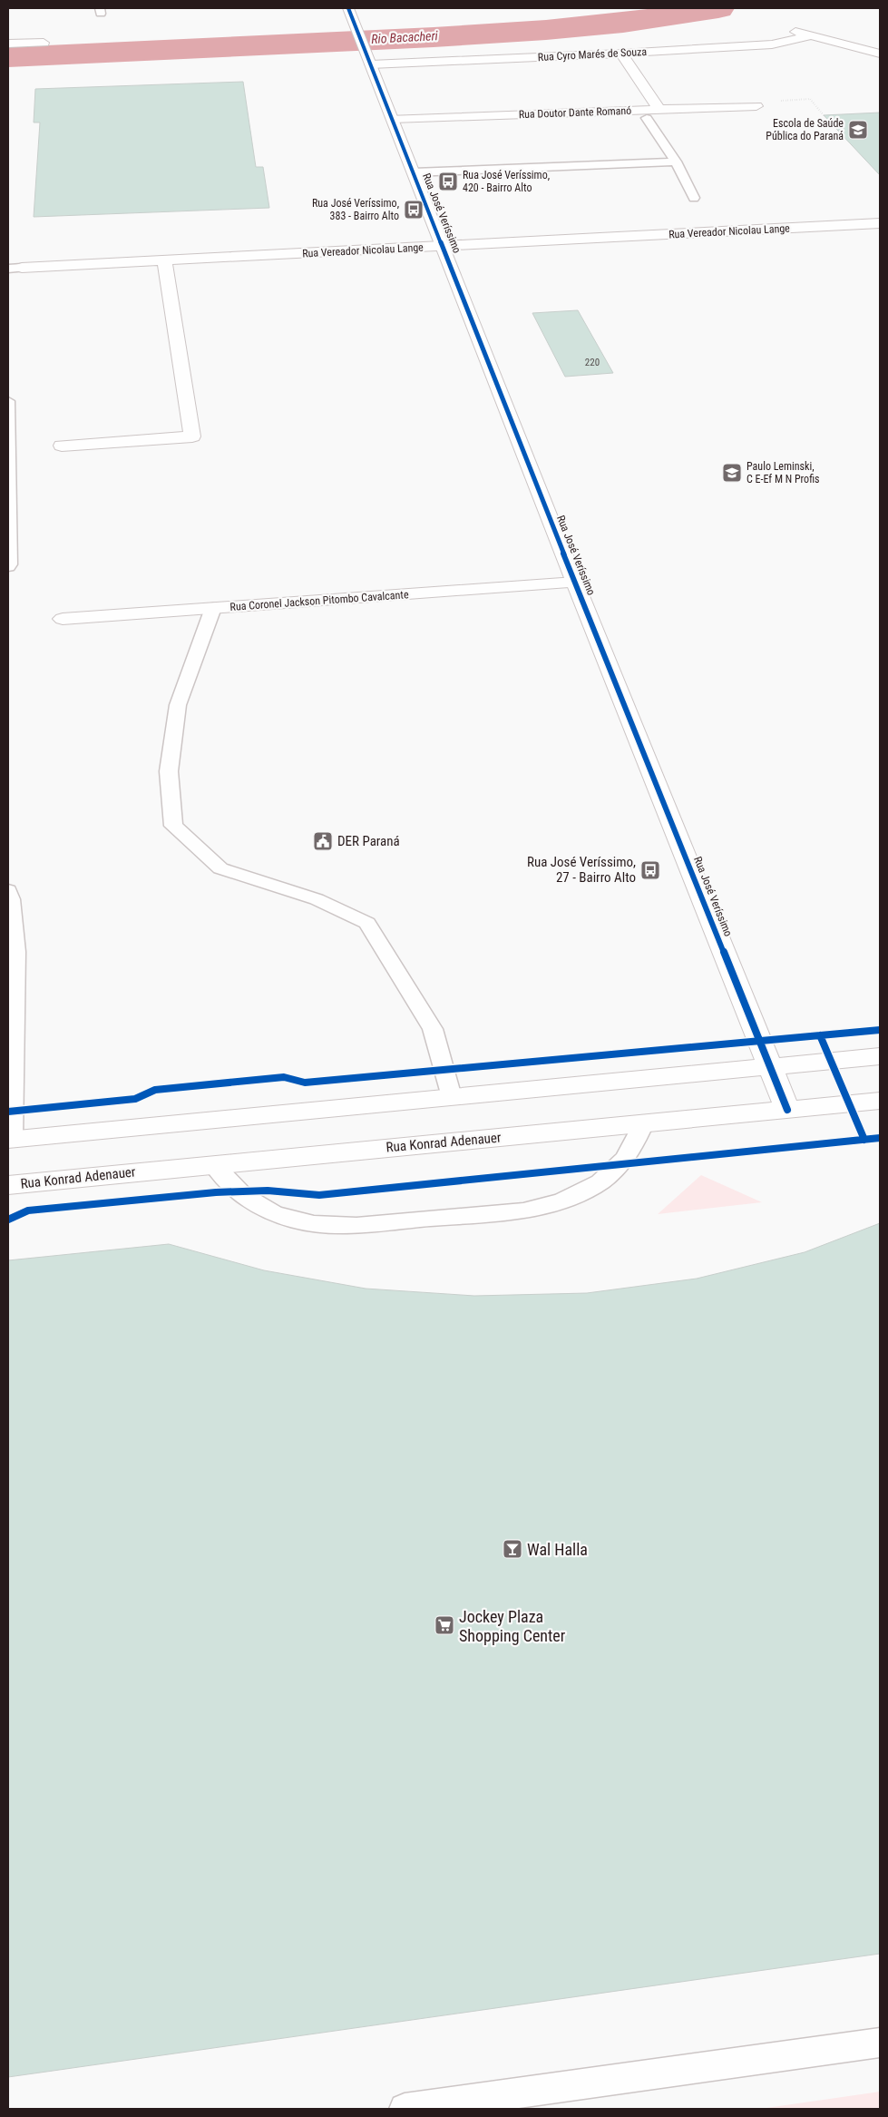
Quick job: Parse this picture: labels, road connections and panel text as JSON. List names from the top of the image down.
{
  "streets": {
    "street": [
      "Rua Cyro Marés de Souza",
      "Rua Doutor Dante Romanó",
      "Rua José Veríssimo",
      "Rua Vereador Nicolau Lange",
      "Rua Coronel Jackson Pitombo Cavalcante",
      "Rua Konrad Adenauer"
    ]
  },
  "crossings": [
    ["Rua Cyro Marés de Souza", "Rua José Veríssimo"],
    ["Rua Doutor Dante Romanó", "Rua José Veríssimo"],
    ["Rua José Veríssimo", "Rua Vereador Nicolau Lange"],
    ["Rua José Veríssimo", "Rua Coronel Jackson Pitombo Cavalcante"],
    ["Rua José Veríssimo", "Rua Konrad Adenauer"]
  ],
  "water": ["Rio Bacacheri"],
  "places": {
    "school or university": ["Escola de Saúde Pública do Paraná", "Paulo Leminski, C E-Ef M N Profis"],
    "bus stop": ["Rua José Veríssimo, 420 - Bairro Alto", "Rua José Veríssimo, 383 - Bairro Alto", "Rua José Veríssimo, 27 - Bairro Alto"],
    "public building": ["DER Paraná"],
    "bar": ["Wal Halla"],
    "supermarket": ["Jockey Plaza Shopping Center"]
  },
  "house_numbers": ["220"]
}
